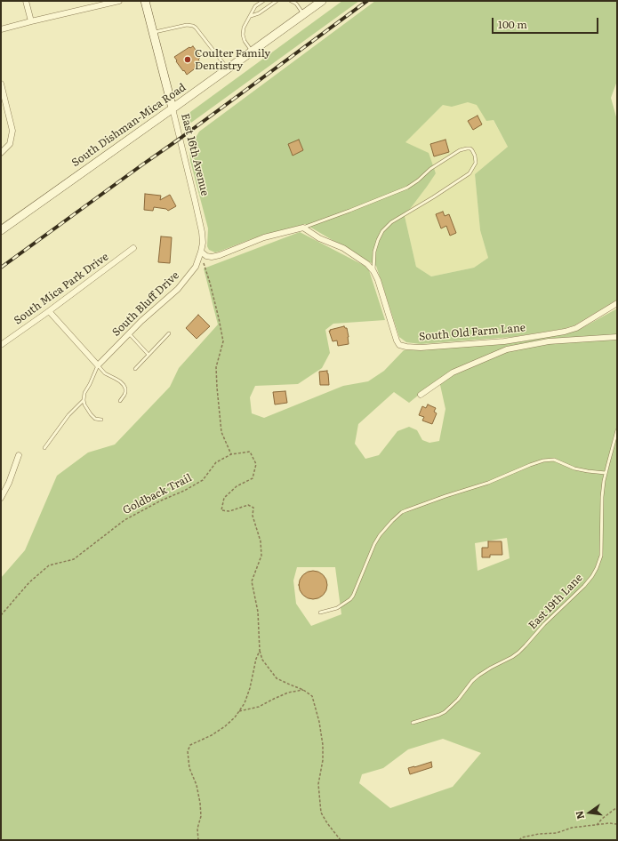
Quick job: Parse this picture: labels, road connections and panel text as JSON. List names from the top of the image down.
{
  "streets": {
    "main road": ["South Dishman-Mica Road", "East 16th Avenue"],
    "street": ["South Mica Park Drive", "South Bluff Drive", "South Old Farm Lane"],
    "lane": ["East 19th Lane"],
    "path": ["Goldback Trail"]
  },
  "crossings": [
    ["South Dishman-Mica Road", "East 16th Avenue"],
    ["East 16th Avenue", "South Bluff Drive"]
  ],
  "places": ["Coulter Family Dentistry"],
  "scale_bar": "100 m",
  "north": "left"
}
